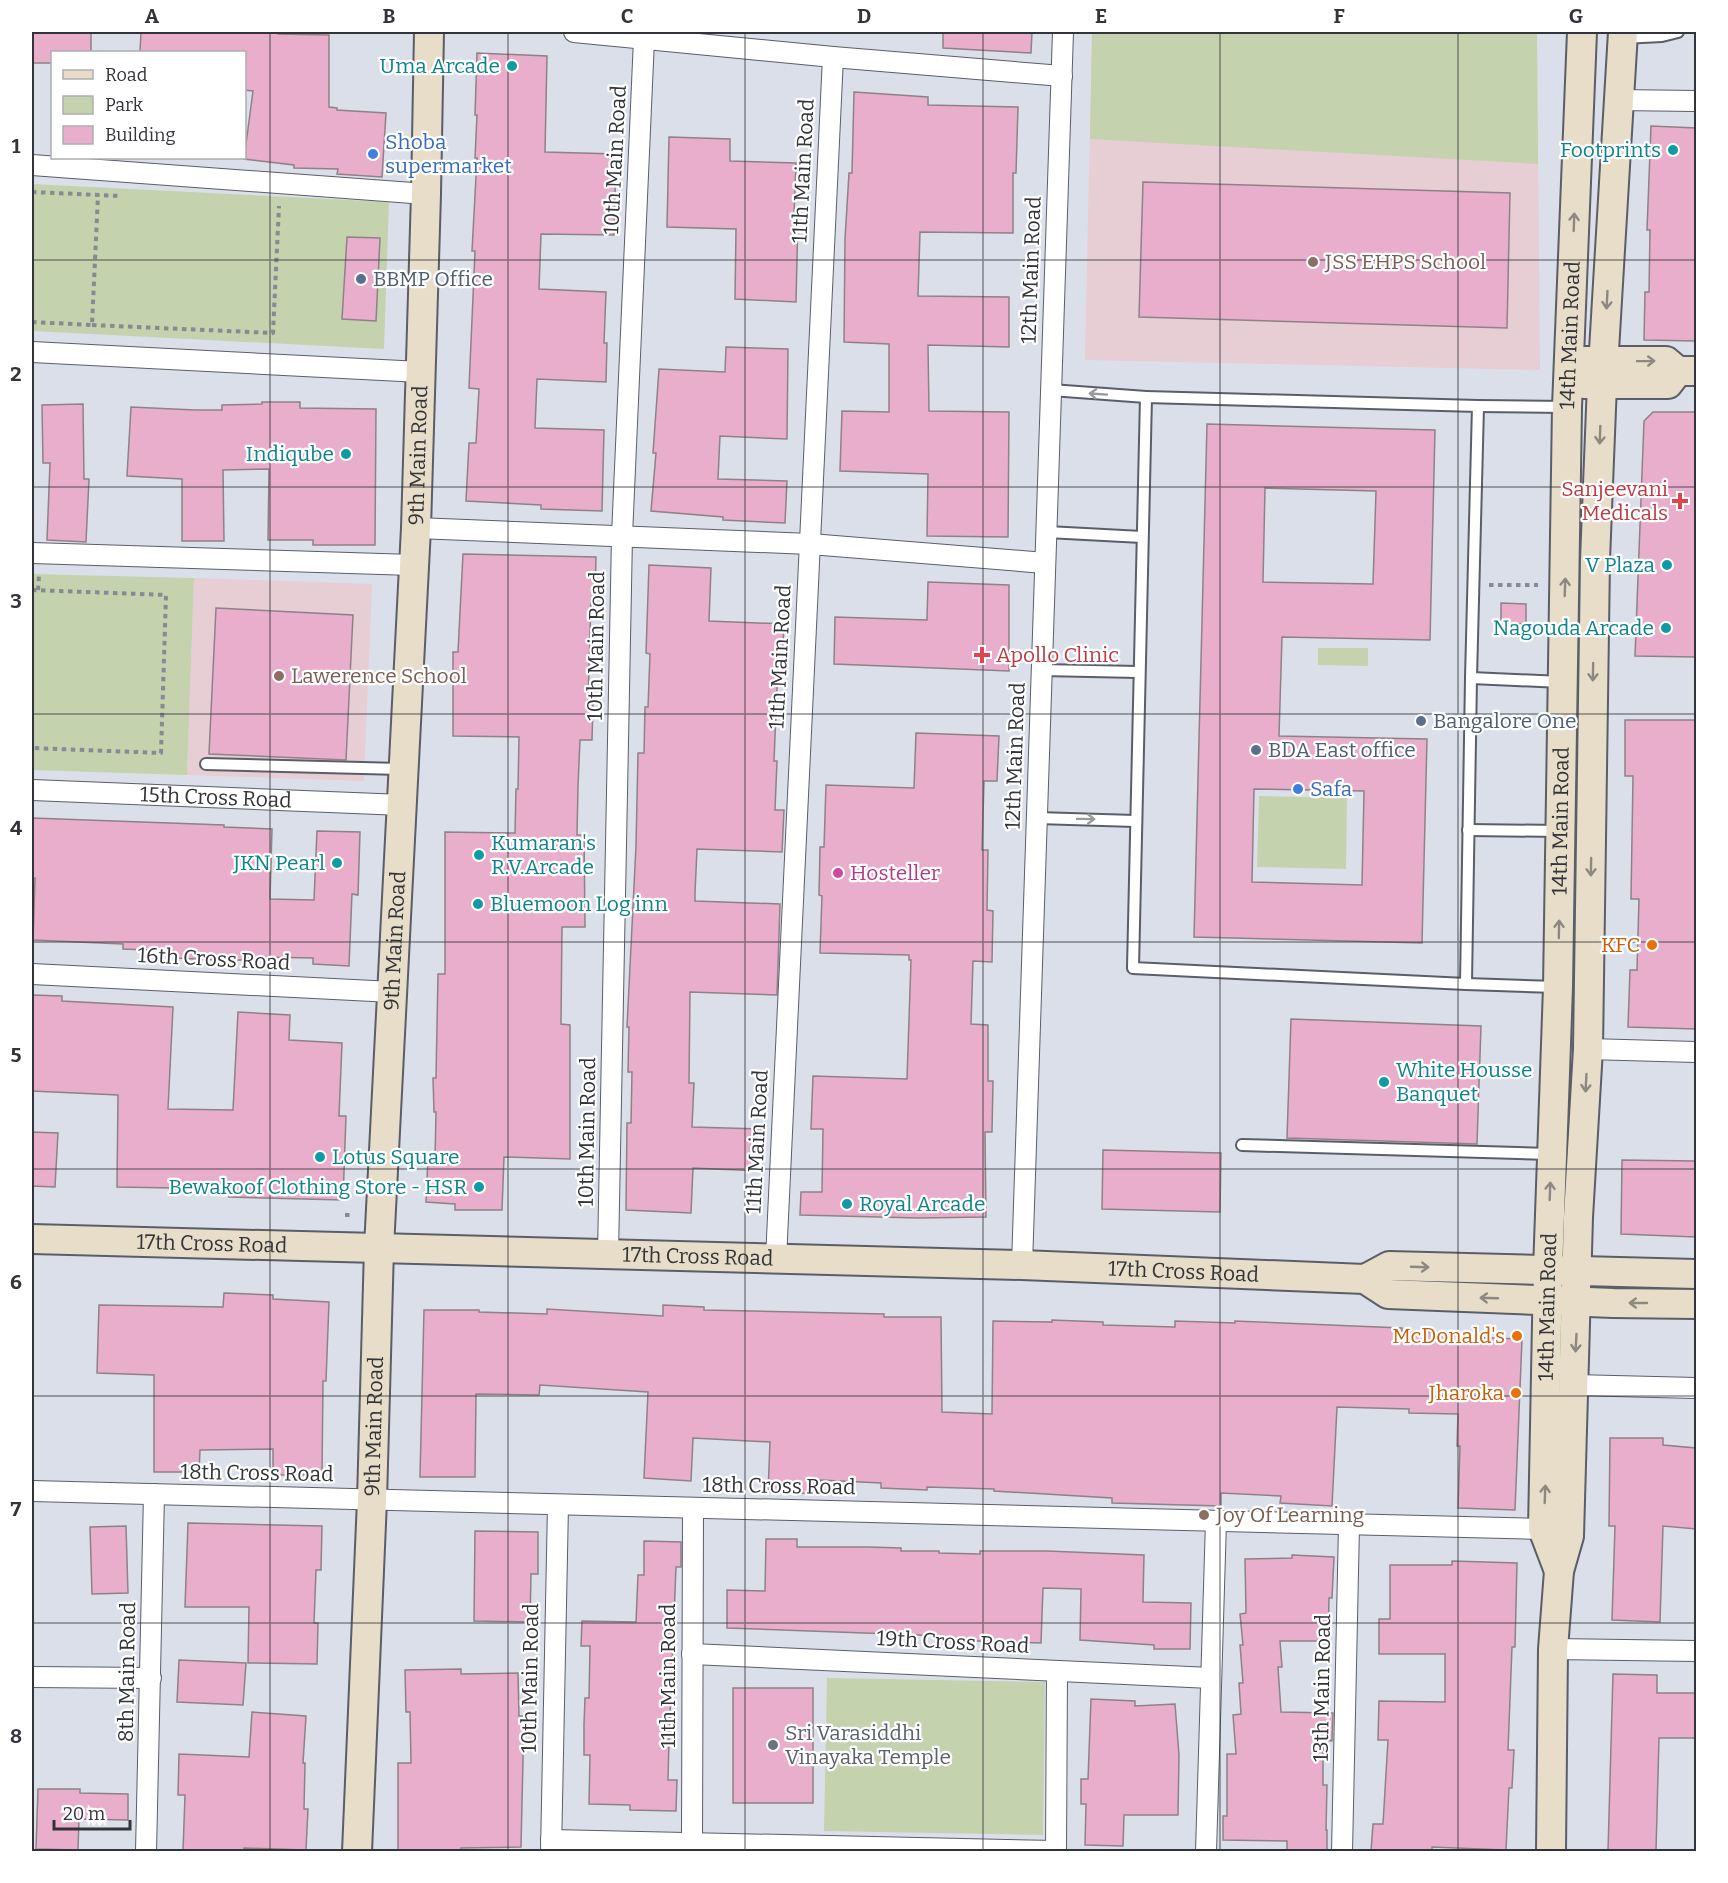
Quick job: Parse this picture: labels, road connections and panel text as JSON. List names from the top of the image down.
{
  "streets": {
    "street": [
      "10th Main Road",
      "11th Main Road",
      "12th Main Road",
      "14th Main Road",
      "9th Main Road",
      "15th Cross Road",
      "16th Cross Road",
      "17th Cross Road",
      "18th Cross Road",
      "19th Cross Road",
      "8th Main Road",
      "13th Main Road"
    ]
  },
  "crossings": [
    ["10th Main Road", "17th Cross Road"],
    ["10th Main Road", "18th Cross Road"],
    ["11th Main Road", "17th Cross Road"],
    ["11th Main Road", "18th Cross Road"],
    ["11th Main Road", "19th Cross Road"],
    ["12th Main Road", "17th Cross Road"],
    ["14th Main Road", "17th Cross Road"],
    ["14th Main Road", "18th Cross Road"],
    ["9th Main Road", "15th Cross Road"],
    ["9th Main Road", "16th Cross Road"],
    ["9th Main Road", "17th Cross Road"],
    ["9th Main Road", "18th Cross Road"],
    ["18th Cross Road", "8th Main Road"],
    ["18th Cross Road", "13th Main Road"]
  ],
  "places": {
    "other": [
      "Uma Arcade",
      "Footprints",
      "Shoba supermarket",
      "JSS EHPS School",
      "BBMP Office",
      "Indiqube",
      "V Plaza",
      "Nagouda Arcade",
      "Lawerence School",
      "Bangalore One",
      "BDA East office",
      "Safa",
      "Kumaran's R.V.Arcade",
      "JKN Pearl",
      "Hosteller",
      "Bluemoon Log inn",
      "KFC",
      "White Housse Banquet",
      "Lotus Square",
      "Bewakoof Clothing Store - HSR",
      "Royal Arcade",
      "McDonald's",
      "Jharoka",
      "Joy Of Learning",
      "Sri Varasiddhi Vinayaka Temple"
    ],
    "health": ["Sanjeevani Medicals", "Apollo Clinic"]
  },
  "legend": ["Road", "Park", "Building"],
  "scale_bar": "20 m",
  "grid": {
    "columns": [
      "A",
      "B",
      "C",
      "D",
      "E",
      "F",
      "G"
    ],
    "rows": [
      "1",
      "2",
      "3",
      "4",
      "5",
      "6",
      "7",
      "8"
    ]
  }
}
